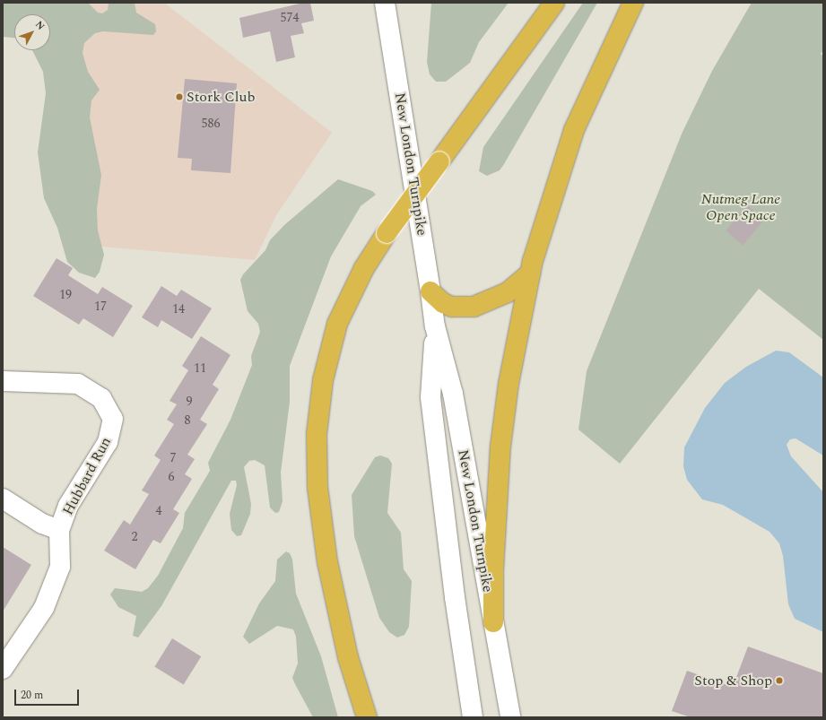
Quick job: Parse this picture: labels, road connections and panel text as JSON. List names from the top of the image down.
{
  "streets": {
    "street": ["New London Turnpike", "Hubbard Run"]
  },
  "parks": ["Nutmeg Lane Open Space"],
  "places": ["Stork Club", "Stop & Shop"],
  "house_numbers": [
    "574",
    "586",
    "19",
    "17",
    "14",
    "11",
    "9",
    "8",
    "7",
    "6",
    "4",
    "2"
  ],
  "scale_bar": "20 m",
  "north": "top right"
}
